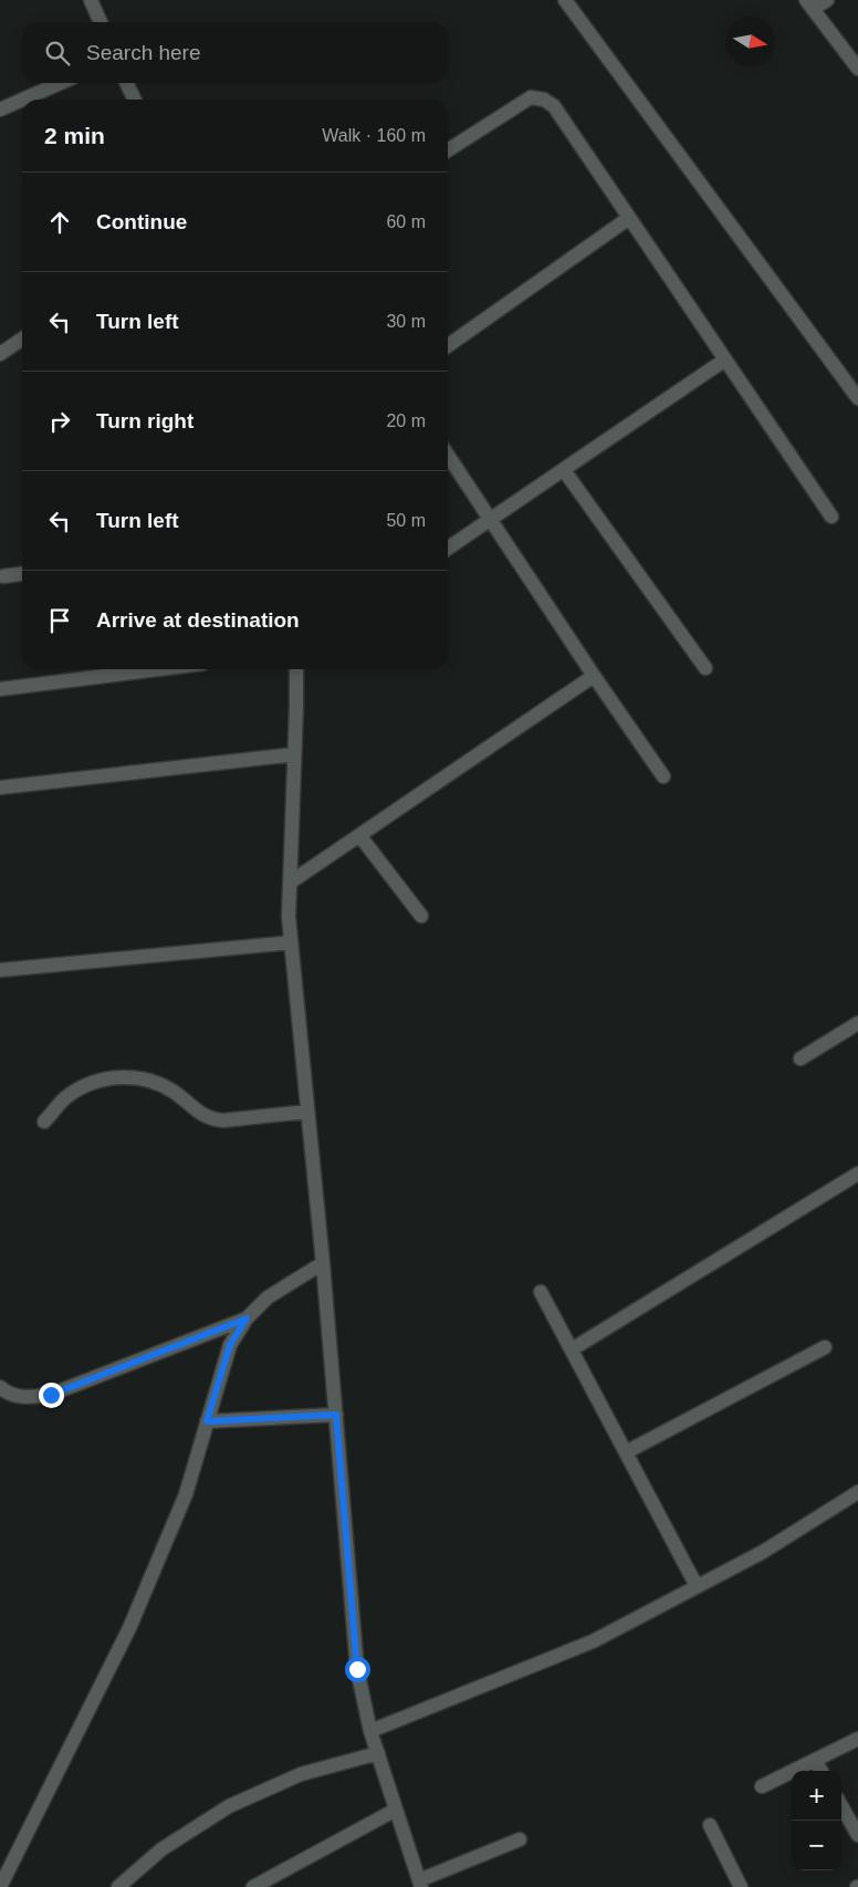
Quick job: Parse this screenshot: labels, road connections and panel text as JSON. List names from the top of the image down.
{
  "north": "right",
  "page": {
    "search": "Search here",
    "heading": ["2 min", "Walk · 160 m"],
    "list": [
      ["Continue", "60 m"],
      ["Turn left", "30 m"],
      ["Turn right", "20 m"],
      ["Turn left", "50 m"],
      "Arrive at destination"
    ],
    "map_buttons": ["+", "−"]
  }
}
